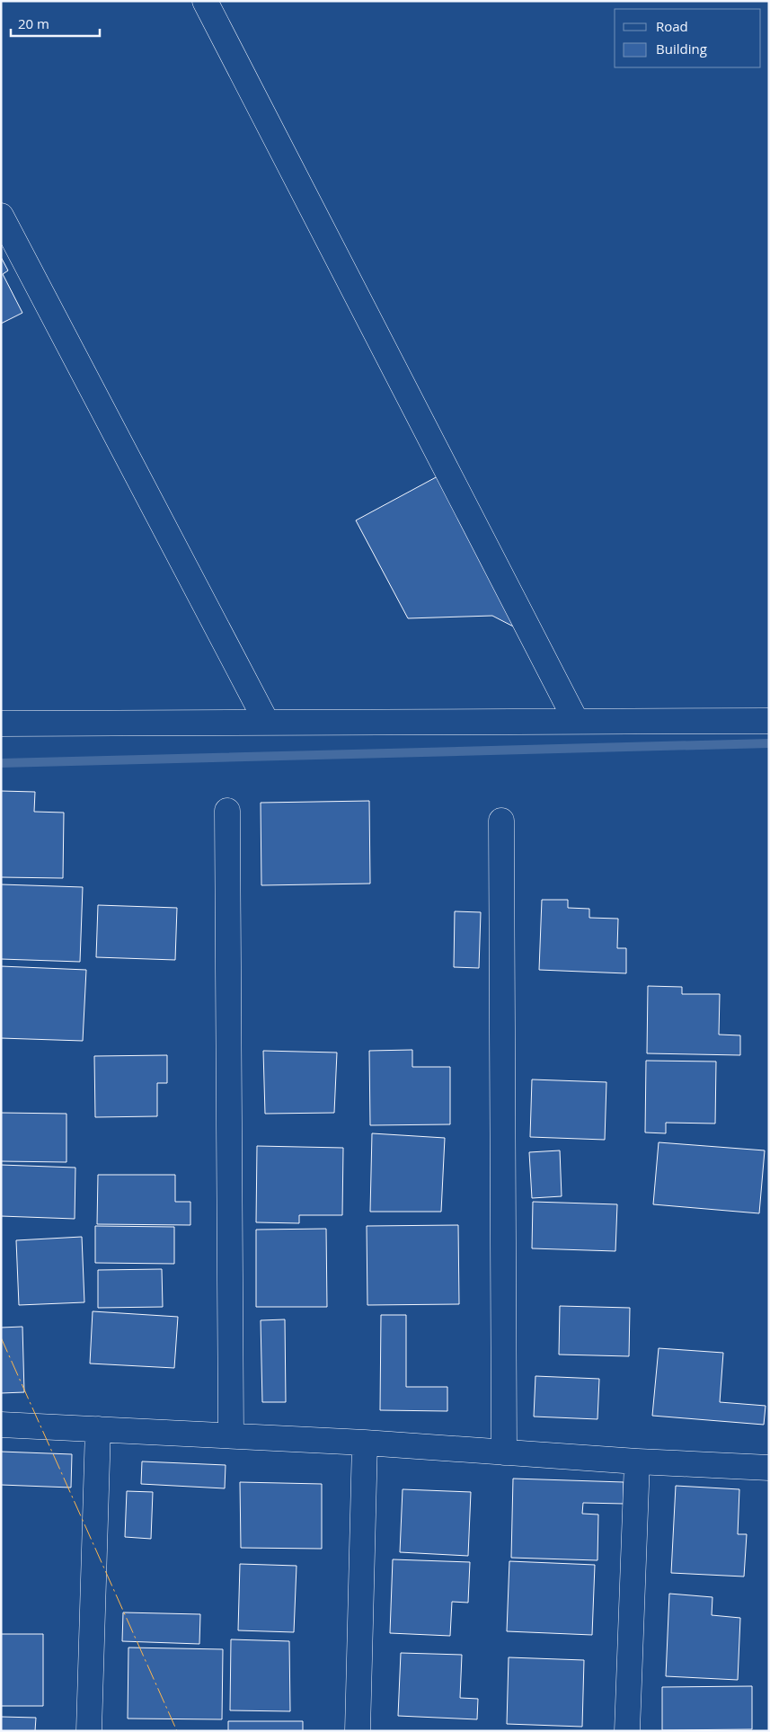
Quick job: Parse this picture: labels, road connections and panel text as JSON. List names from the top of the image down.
{
  "legend": ["Road", "Building"],
  "scale_bar": "20 m"
}
